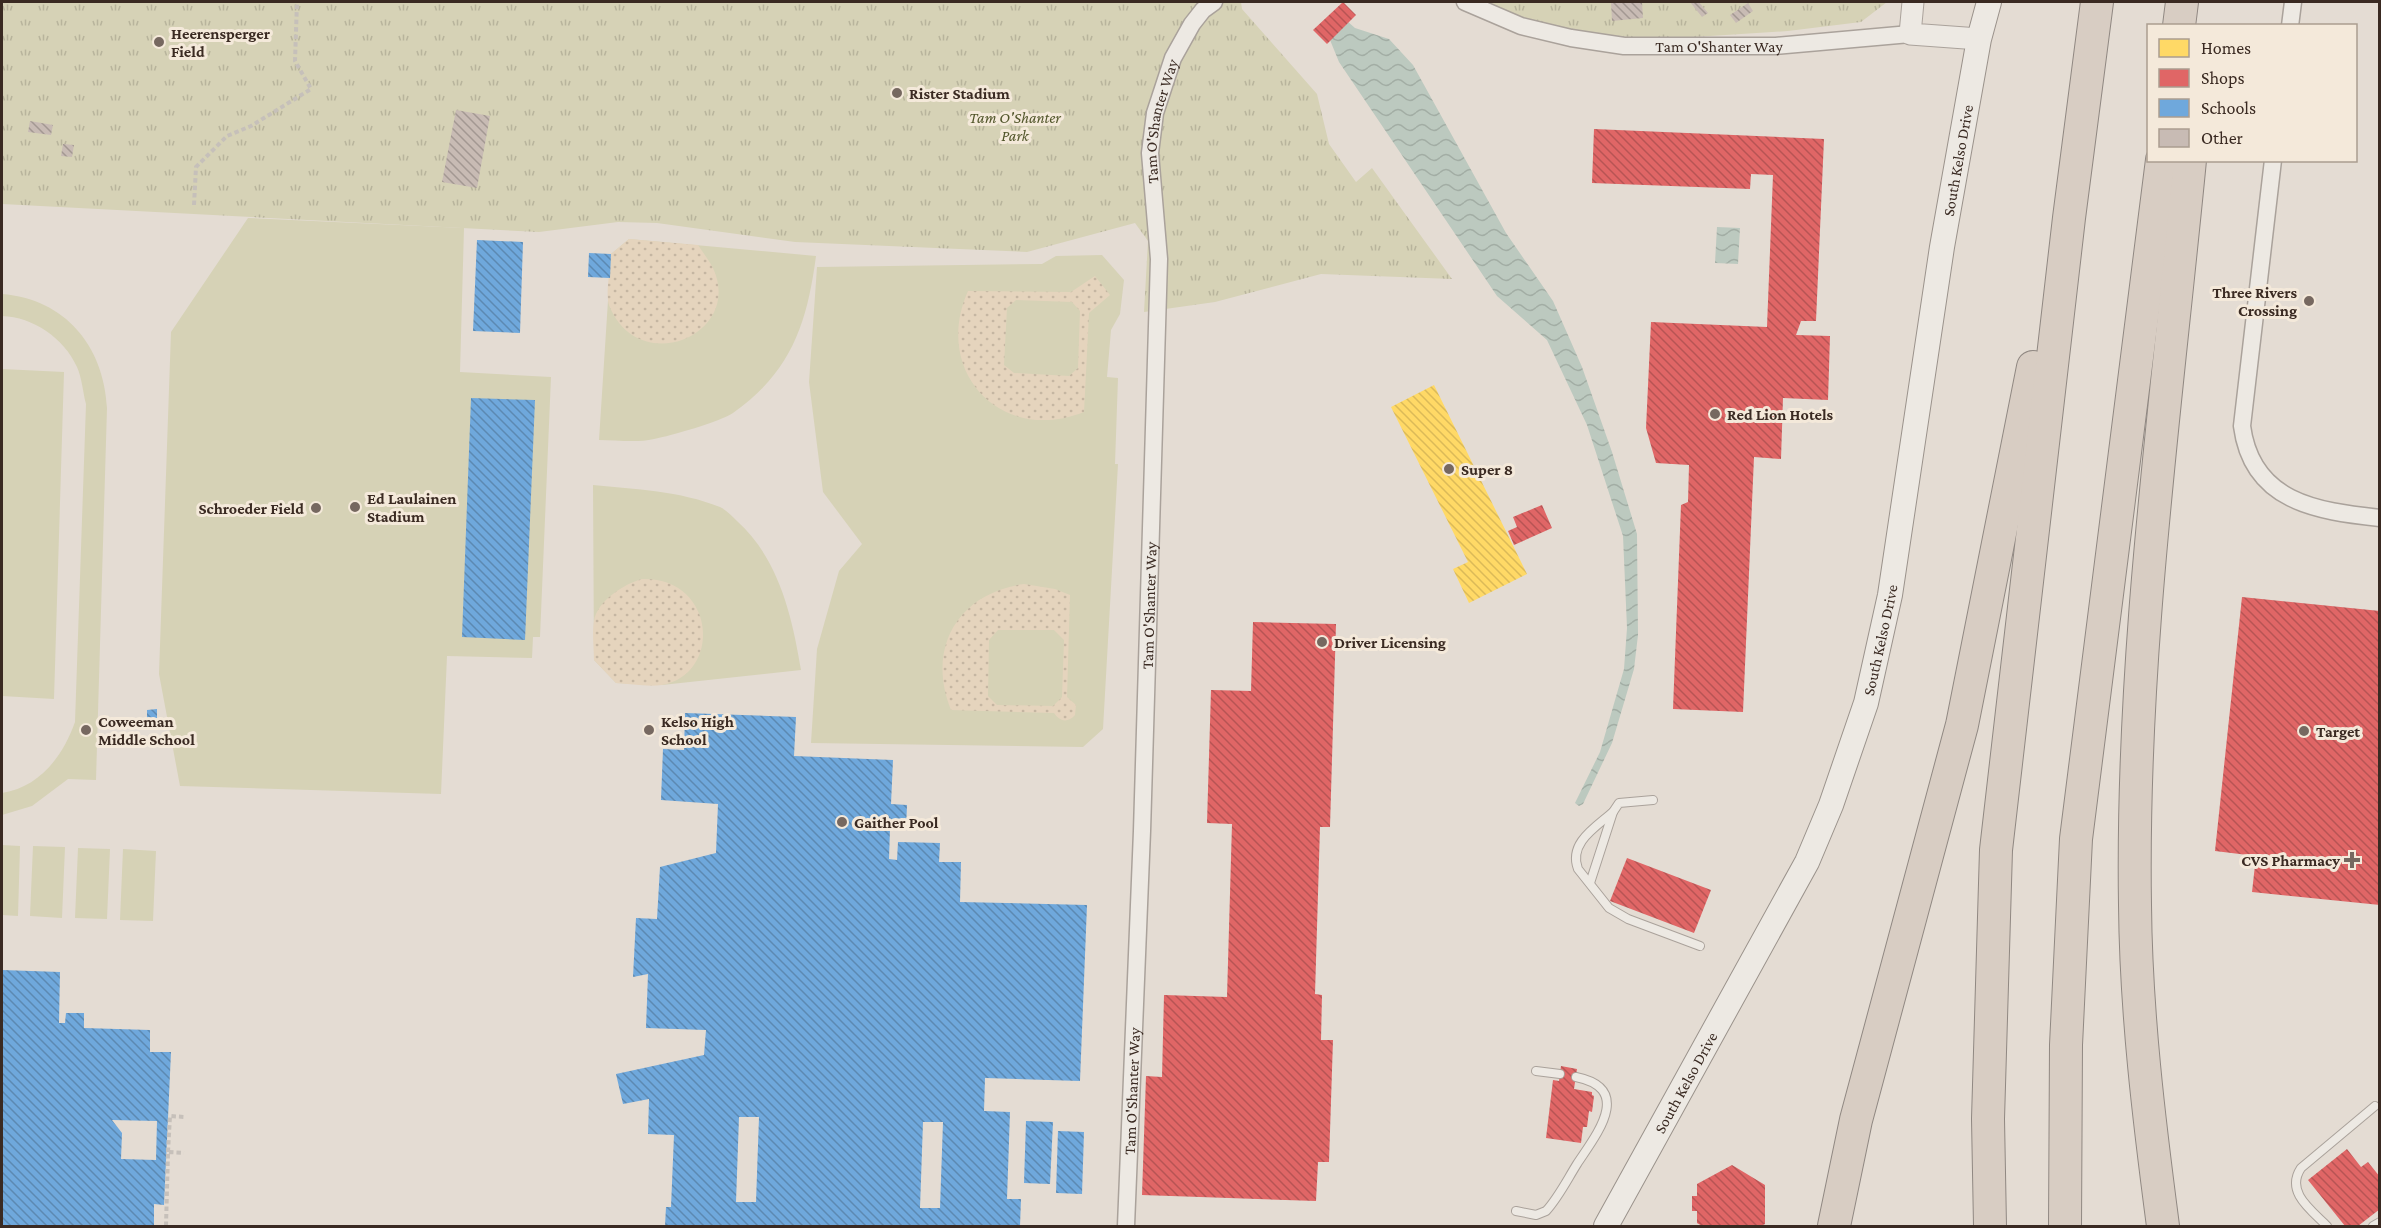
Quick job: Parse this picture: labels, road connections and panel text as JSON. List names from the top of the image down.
{
  "streets": {
    "main road": ["South Kelso Drive"],
    "street": ["Tam O'Shanter Way"]
  },
  "crossings": [
    ["Tam O'Shanter Way", "South Kelso Drive"]
  ],
  "parks": ["Tam O'Shanter Park"],
  "places": {
    "other": [
      "Heerensperger Field",
      "Rister Stadium",
      "Three Rivers Crossing",
      "Red Lion Hotels",
      "Super 8",
      "Ed Laulainen Stadium",
      "Schroeder Field",
      "Driver Licensing",
      "Coweeman Middle School",
      "Kelso High School",
      "Target",
      "Gaither Pool"
    ],
    "health": ["CVS Pharmacy"]
  },
  "legend": [
    "Homes",
    "Shops",
    "Schools",
    "Other"
  ]
}
